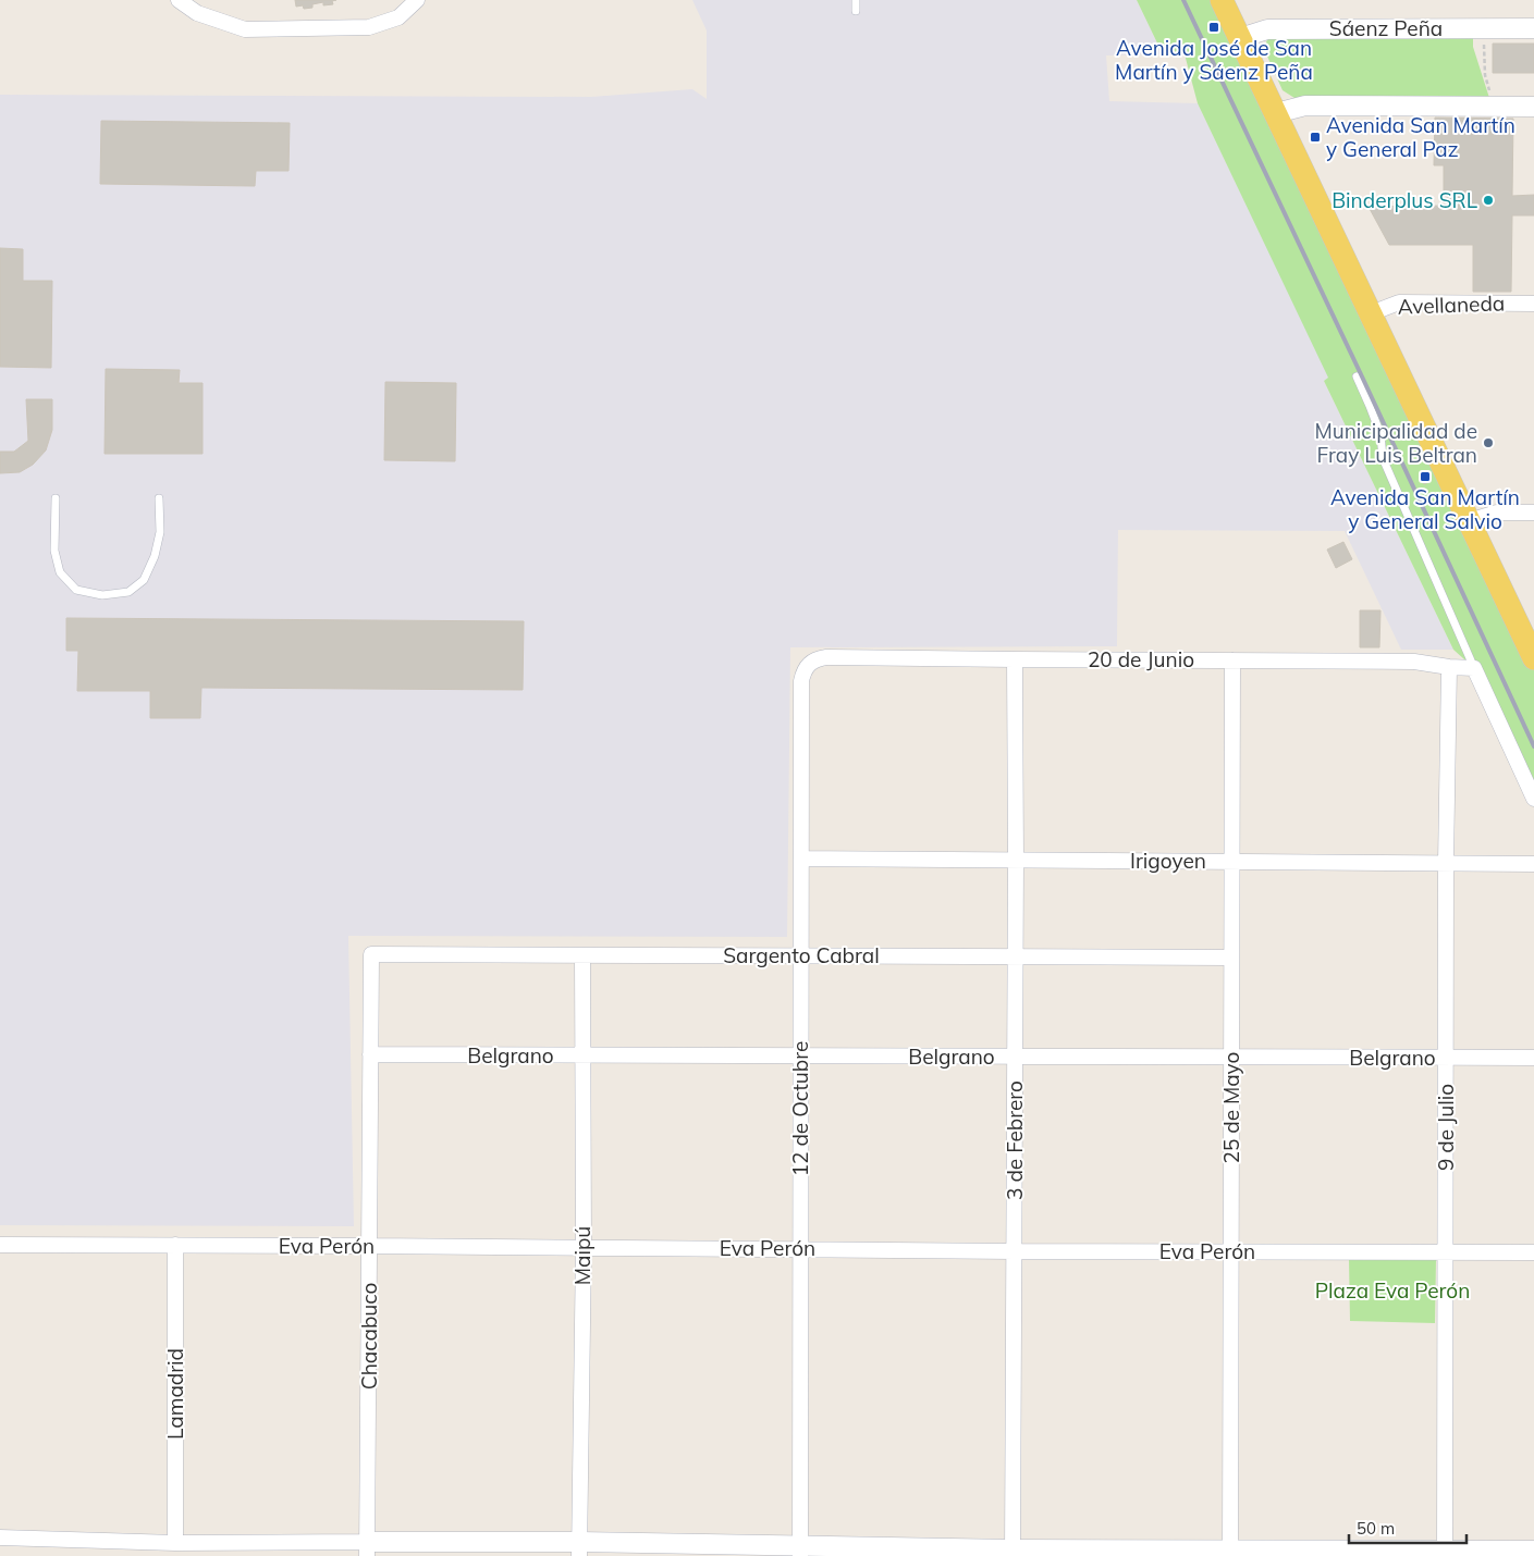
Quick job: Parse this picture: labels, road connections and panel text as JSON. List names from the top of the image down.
{
  "streets": {
    "street": [
      "Sáenz Peña",
      "Avellaneda",
      "20 de Junio",
      "Irigoyen",
      "Sargento Cabral",
      "Belgrano",
      "25 de Mayo",
      "12 de Octubre",
      "9 de Julio",
      "3 de Febrero",
      "Eva Perón",
      "Maipú",
      "Chacabuco",
      "Lamadrid"
    ]
  },
  "crossings": [
    ["20 de Junio", "25 de Mayo"],
    ["20 de Junio", "12 de Octubre"],
    ["20 de Junio", "9 de Julio"],
    ["20 de Junio", "3 de Febrero"],
    ["Irigoyen", "25 de Mayo"],
    ["Irigoyen", "12 de Octubre"],
    ["Irigoyen", "9 de Julio"],
    ["Irigoyen", "3 de Febrero"],
    ["Sargento Cabral", "25 de Mayo"],
    ["Sargento Cabral", "12 de Octubre"],
    ["Sargento Cabral", "3 de Febrero"],
    ["Sargento Cabral", "Maipú"],
    ["Sargento Cabral", "Chacabuco"],
    ["Belgrano", "25 de Mayo"],
    ["Belgrano", "12 de Octubre"],
    ["Belgrano", "9 de Julio"],
    ["Belgrano", "3 de Febrero"],
    ["Belgrano", "Maipú"],
    ["Belgrano", "Chacabuco"],
    ["25 de Mayo", "Eva Perón"],
    ["12 de Octubre", "Eva Perón"],
    ["9 de Julio", "Eva Perón"],
    ["3 de Febrero", "Eva Perón"],
    ["Eva Perón", "Maipú"],
    ["Eva Perón", "Chacabuco"],
    ["Eva Perón", "Lamadrid"]
  ],
  "parks": ["Plaza Eva Perón"],
  "places": {
    "transit": ["Avenida José de San Martín y Sáenz Peña", "Avenida San Martín y General Paz", "Avenida San Martín y General Salvio"],
    "other": ["Binderplus SRL", "Municipalidad de Fray Luis Beltran"]
  },
  "scale_bar": "50 m"
}
